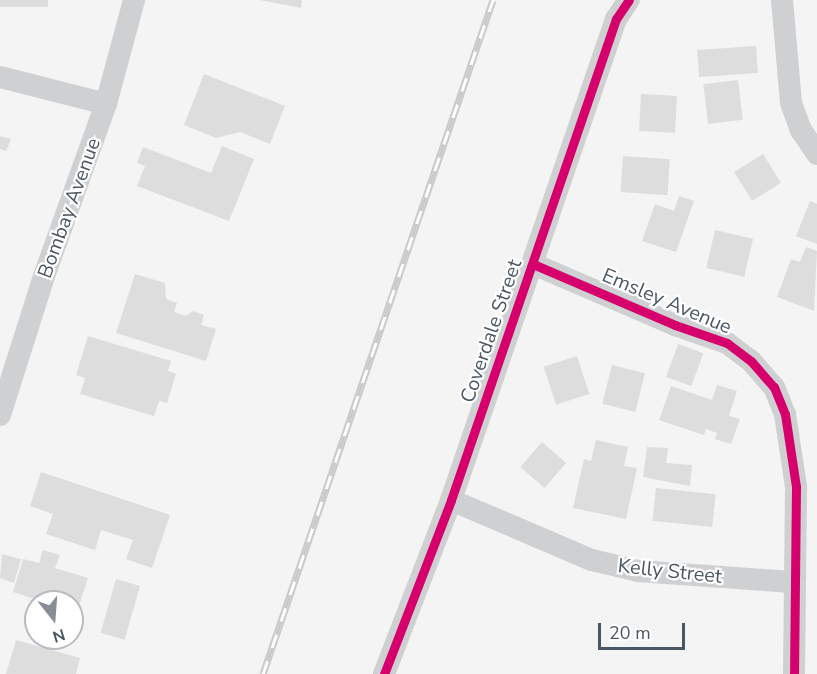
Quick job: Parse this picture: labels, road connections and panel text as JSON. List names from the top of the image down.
{
  "streets": {
    "street": [
      "Bombay Avenue",
      "Emsley Avenue",
      "Coverdale Street",
      "Kelly Street"
    ]
  },
  "crossings": [
    ["Emsley Avenue", "Coverdale Street"],
    ["Emsley Avenue", "Kelly Street"],
    ["Coverdale Street", "Kelly Street"]
  ],
  "scale_bar": "20 m",
  "north": "bottom"
}
